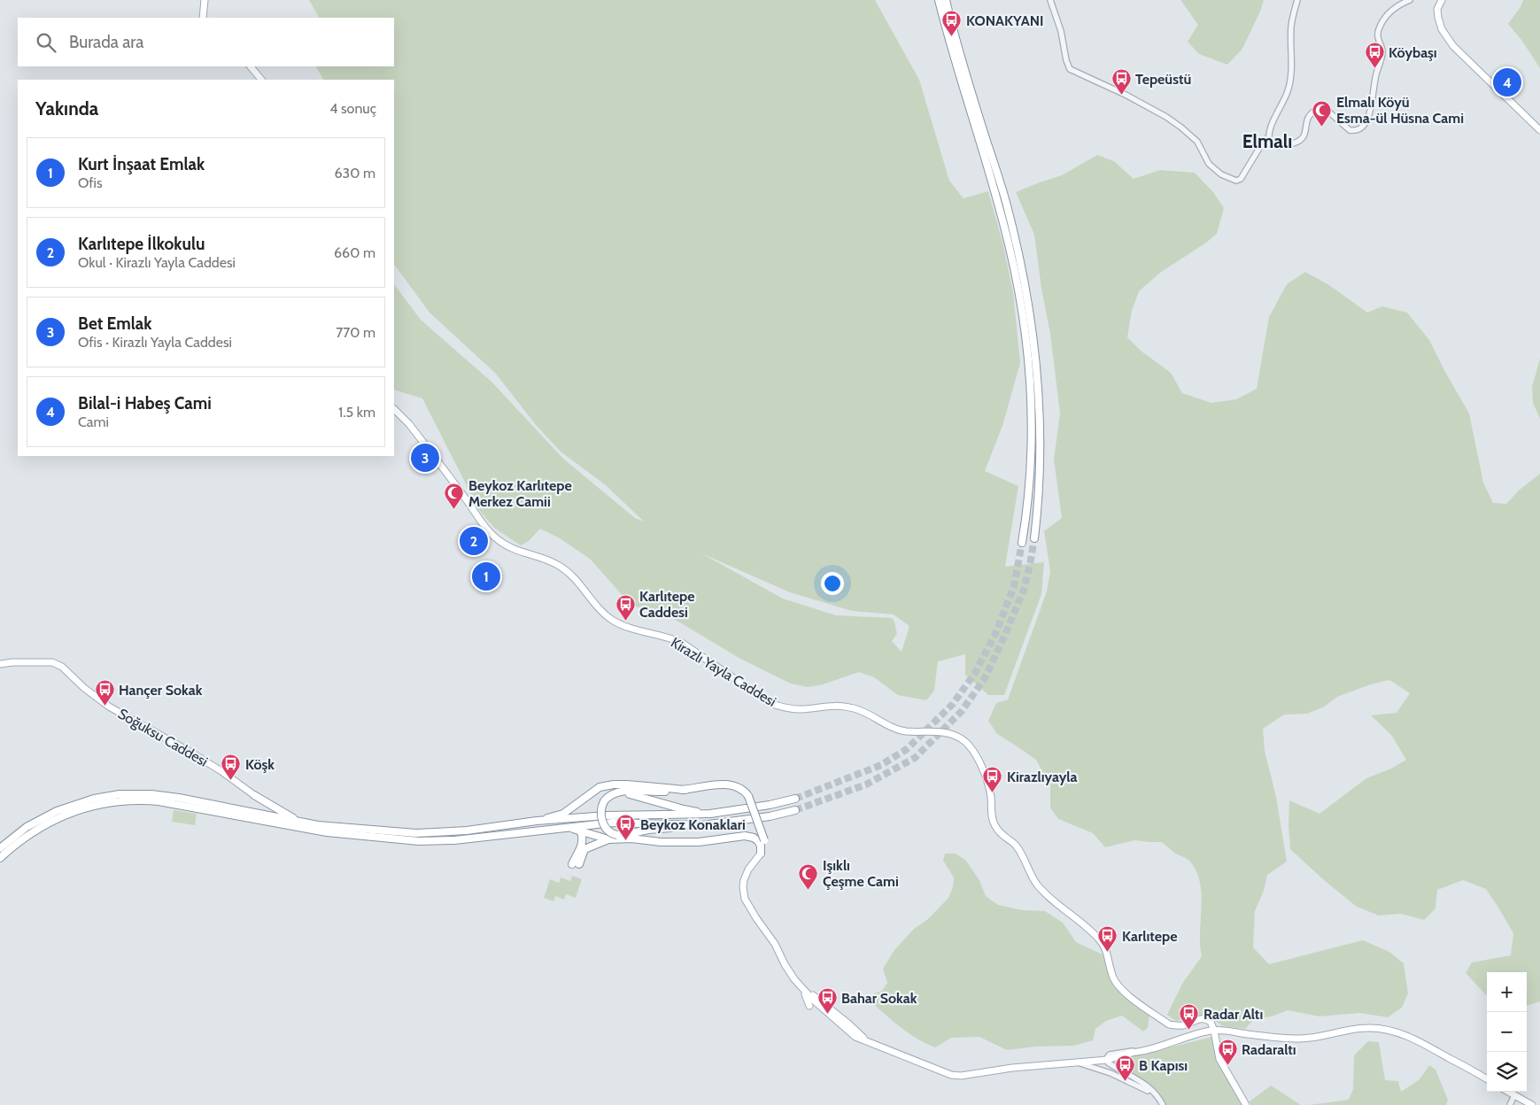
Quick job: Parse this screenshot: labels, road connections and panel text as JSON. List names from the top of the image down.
{
  "streets": {
    "main road": ["Kirazlı Yayla Caddesi", "Soğuksu Caddesi"]
  },
  "districts": ["Elmalı"],
  "places": {
    "bus stop": [
      "KONAKYANI",
      "Köybaşı",
      "Tepeüstü",
      "Karlıtepe Caddesi",
      "Hançer Sokak",
      "Köşk",
      "Kirazlıyayla",
      "Beykoz Konaklari",
      "Karlıtepe",
      "Bahar Sokak",
      "Radar Altı",
      "Radaraltı",
      "B Kapısı"
    ],
    "mosque": ["Elmalı Köyü Esma-ül Hüsna Cami", "Beykoz Karlıtepe Merkez Camii", "Işıklı Çeşme Cami"]
  },
  "page": {
    "search": "Burada ara",
    "pins": [
      "4",
      "3",
      "2",
      "1"
    ],
    "heading": ["Yakında", "4 sonuç"],
    "list": [
      {
        "mark": "1",
        "name": "Kurt İnşaat Emlak",
        "note": "Ofis",
        "value": "630 m"
      },
      {
        "mark": "2",
        "name": "Karlıtepe İlkokulu",
        "note": "Okul · Kirazlı Yayla Caddesi",
        "value": "660 m"
      },
      {
        "mark": "3",
        "name": "Bet Emlak",
        "note": "Ofis · Kirazlı Yayla Caddesi",
        "value": "770 m"
      },
      {
        "mark": "4",
        "name": "Bilal-i Habeş Cami",
        "note": "Cami",
        "value": "1.5 km"
      }
    ],
    "map_buttons": ["+", "−"]
  }
}
